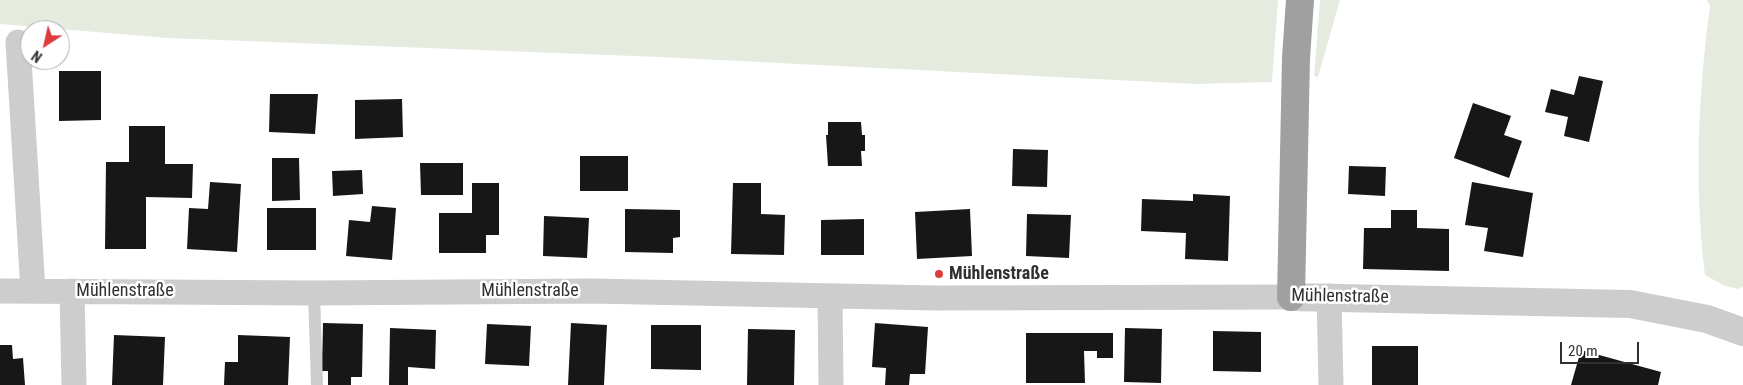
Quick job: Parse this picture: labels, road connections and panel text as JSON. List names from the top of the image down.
{
  "streets": {
    "street": ["Mühlenstraße"]
  },
  "places": ["Mühlenstraße"],
  "scale_bar": "20 m",
  "north": "bottom left"
}
